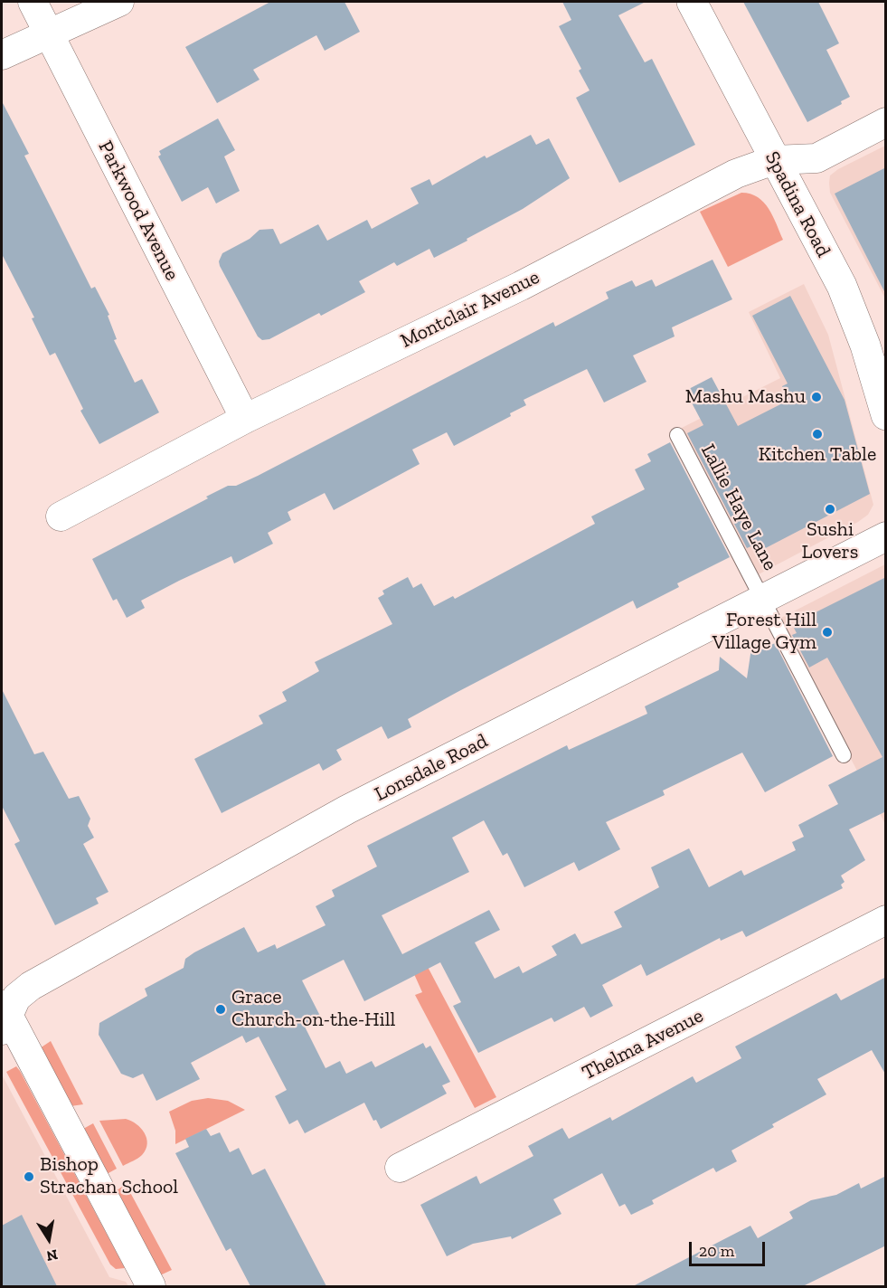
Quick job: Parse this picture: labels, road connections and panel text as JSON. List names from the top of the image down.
{
  "streets": {
    "street": [
      "Spadina Road",
      "Parkwood Avenue",
      "Montclair Avenue",
      "Lonsdale Road",
      "Thelma Avenue"
    ],
    "lane": ["Lallie Haye Lane"]
  },
  "crossings": [
    ["Spadina Road", "Montclair Avenue"],
    ["Parkwood Avenue", "Montclair Avenue"],
    ["Lallie Haye Lane", "Lonsdale Road"]
  ],
  "places": [
    "Mashu Mashu",
    "Kitchen Table",
    "Sushi Lovers",
    "Forest Hill Village Gym",
    "Grace Church-on-the-Hill",
    "Bishop Strachan School"
  ],
  "scale_bar": "20 m",
  "north": "bottom"
}
